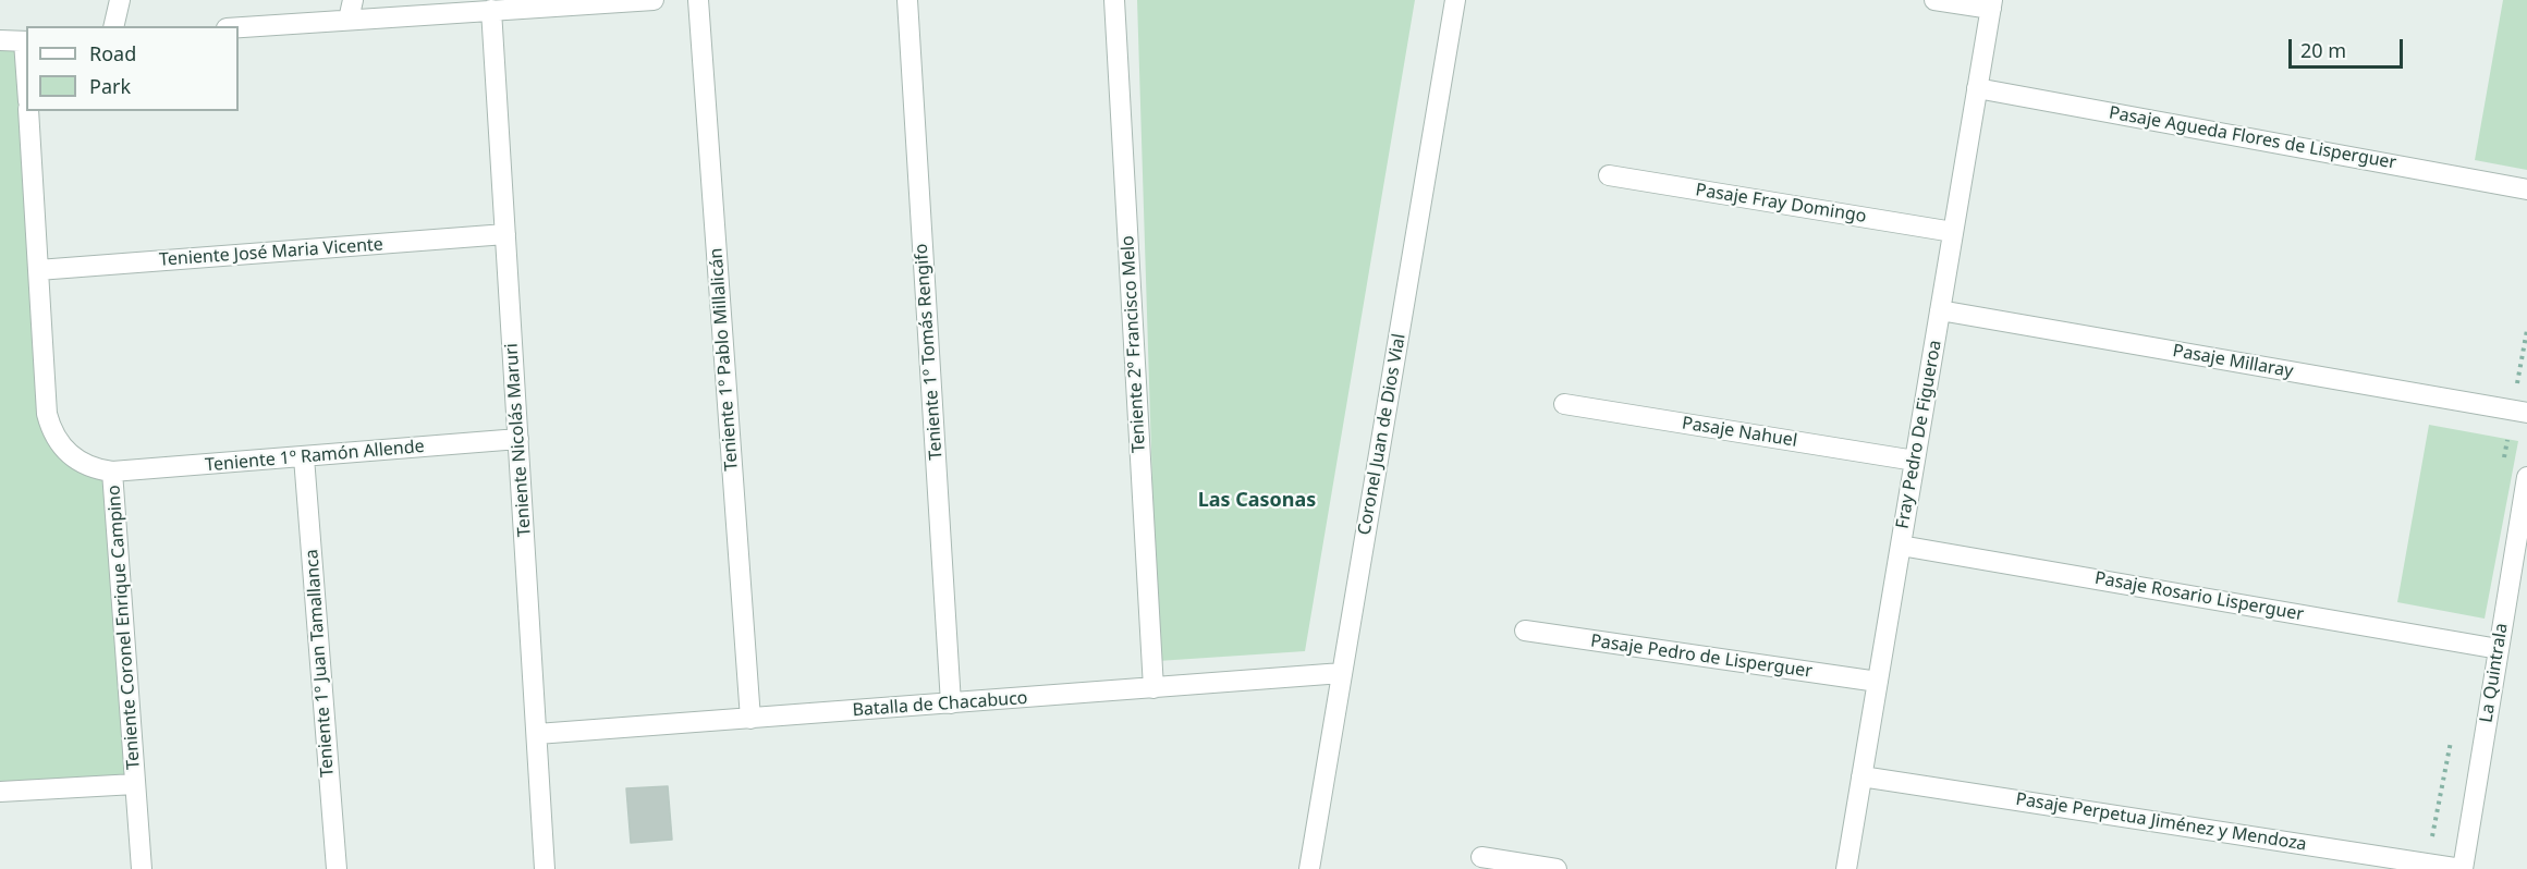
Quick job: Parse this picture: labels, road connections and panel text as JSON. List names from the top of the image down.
{
  "streets": {
    "street": [
      "Pasaje Agueda Flores de Lisperguer",
      "Pasaje Fray Domingo",
      "Teniente José Maria Vicente",
      "Teniente 2º Francisco Melo",
      "Teniente 1º Tomás Rengifo",
      "Teniente 1º Pablo Millalicán",
      "Pasaje Millaray",
      "Pasaje Nahuel",
      "Coronel Juan de Dios Vial",
      "Fray Pedro De Figueroa",
      "Teniente Nicolás Maruri",
      "Teniente 1º Ramón Allende",
      "Pasaje Rosario Lisperguer",
      "Teniente Coronel Enrique Campino",
      "Pasaje Pedro de Lisperguer",
      "Teniente 1º Juan Tamallanca",
      "La Quintrala",
      "Batalla de Chacabuco",
      "Pasaje Perpetua Jiménez y Mendoza"
    ]
  },
  "crossings": [
    ["Pasaje Agueda Flores de Lisperguer", "Fray Pedro De Figueroa"],
    ["Pasaje Fray Domingo", "Fray Pedro De Figueroa"],
    ["Teniente José Maria Vicente", "Teniente Nicolás Maruri"],
    ["Teniente José Maria Vicente", "Teniente Coronel Enrique Campino"],
    ["Teniente 2º Francisco Melo", "Batalla de Chacabuco"],
    ["Teniente 1º Tomás Rengifo", "Batalla de Chacabuco"],
    ["Teniente 1º Pablo Millalicán", "Batalla de Chacabuco"],
    ["Pasaje Millaray", "Fray Pedro De Figueroa"],
    ["Pasaje Nahuel", "Fray Pedro De Figueroa"],
    ["Coronel Juan de Dios Vial", "Batalla de Chacabuco"],
    ["Fray Pedro De Figueroa", "Pasaje Rosario Lisperguer"],
    ["Fray Pedro De Figueroa", "Pasaje Pedro de Lisperguer"],
    ["Fray Pedro De Figueroa", "Pasaje Perpetua Jiménez y Mendoza"],
    ["Teniente Nicolás Maruri", "Teniente 1º Ramón Allende"],
    ["Teniente Nicolás Maruri", "Batalla de Chacabuco"],
    ["Teniente 1º Ramón Allende", "Teniente Coronel Enrique Campino"],
    ["Teniente 1º Ramón Allende", "Teniente 1º Juan Tamallanca"],
    ["Pasaje Rosario Lisperguer", "La Quintrala"],
    ["La Quintrala", "Pasaje Perpetua Jiménez y Mendoza"]
  ],
  "districts": ["Las Casonas"],
  "legend": ["Road", "Park"],
  "scale_bar": "20 m"
}
